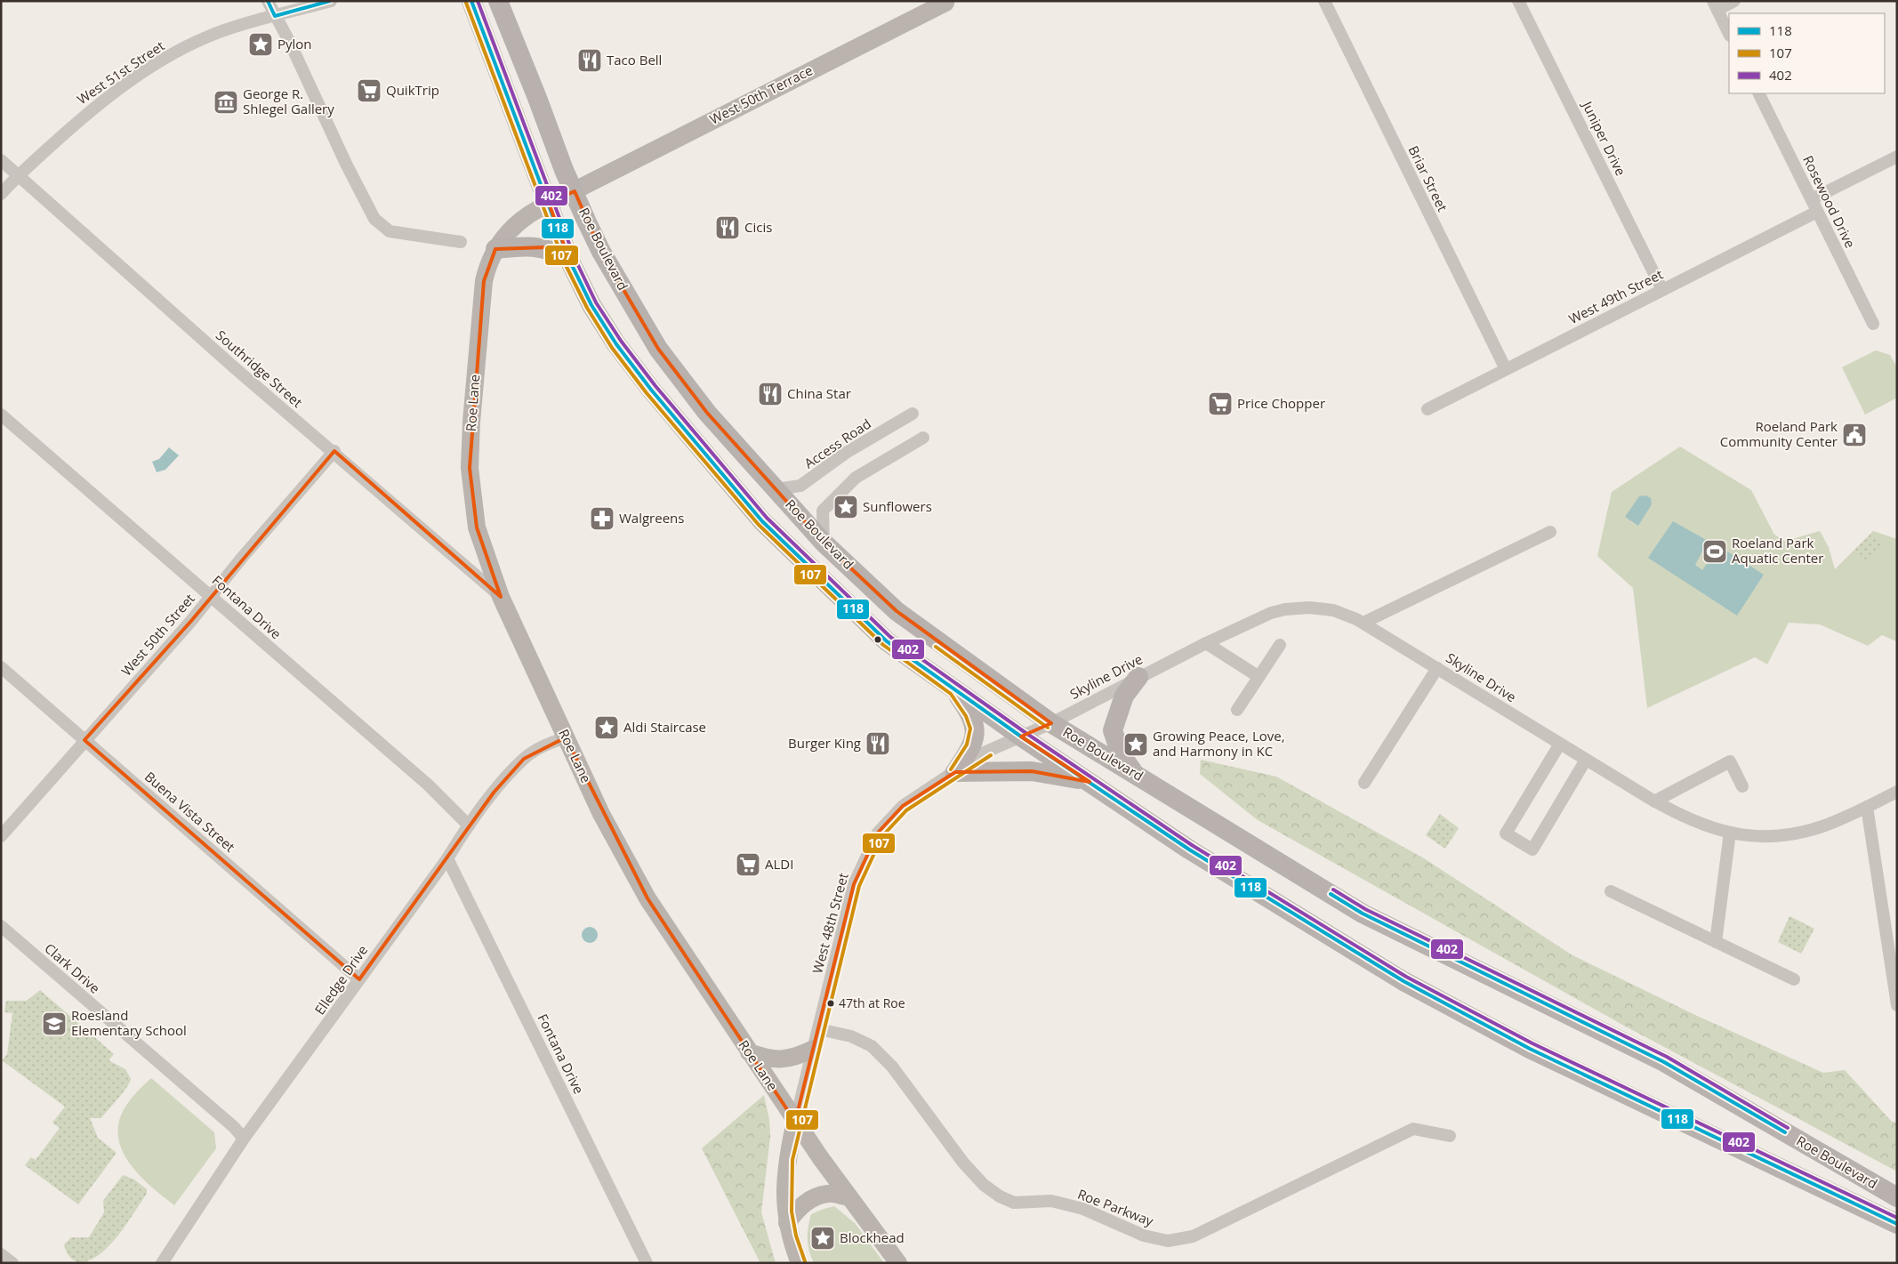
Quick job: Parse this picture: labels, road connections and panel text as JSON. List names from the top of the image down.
{
  "streets": {
    "main road": ["Roe Boulevard"],
    "street": [
      "West 51st Street",
      "West 50th Terrace",
      "Juniper Drive",
      "Briar Street",
      "Rosewood Drive",
      "West 49th Street",
      "Southridge Street",
      "Roe Lane",
      "Access Road",
      "Fontana Drive",
      "West 50th Street",
      "Skyline Drive",
      "Buena Vista Street",
      "West 48th Street",
      "Clark Drive",
      "Elledge Drive",
      "Roe Parkway"
    ]
  },
  "crossings": [
    ["West 51st Street", "Southridge Street"],
    ["West 50th Terrace", "Roe Boulevard"],
    ["West 50th Terrace", "Roe Lane"],
    ["Juniper Drive", "West 49th Street"],
    ["Briar Street", "West 49th Street"],
    ["Rosewood Drive", "West 49th Street"],
    ["Roe Boulevard", "Roe Lane"],
    ["Roe Boulevard", "Access Road"],
    ["Roe Boulevard", "Skyline Drive"],
    ["Roe Boulevard", "West 48th Street"],
    ["Southridge Street", "Roe Lane"],
    ["Southridge Street", "West 50th Street"],
    ["Roe Lane", "West 48th Street"],
    ["Roe Lane", "Elledge Drive"],
    ["Fontana Drive", "West 50th Street"],
    ["Fontana Drive", "Elledge Drive"],
    ["West 50th Street", "Buena Vista Street"],
    ["Skyline Drive", "West 48th Street"],
    ["Buena Vista Street", "Elledge Drive"],
    ["West 48th Street", "Roe Parkway"],
    ["Clark Drive", "Elledge Drive"]
  ],
  "places": {
    "place": [
      "Pylon",
      "Sunflowers",
      "Aldi Staircase",
      "Growing Peace, Love, and Harmony in KC",
      "Blockhead"
    ],
    "restaurant": [
      "Taco Bell",
      "Cicis",
      "China Star",
      "Burger King"
    ],
    "supermarket": ["QuikTrip", "Price Chopper", "ALDI"],
    "museum": ["George R. Shlegel Gallery"],
    "public building": ["Roeland Park Community Center"],
    "pharmacy": ["Walgreens"],
    "sports": ["Roeland Park Aquatic Center"],
    "other": ["47th at Roe"],
    "school or university": ["Roesland Elementary School"]
  },
  "lines": ["transit line 118", "transit line 402", "transit line 107"],
  "legend": ["118", "107", "402"]
}
